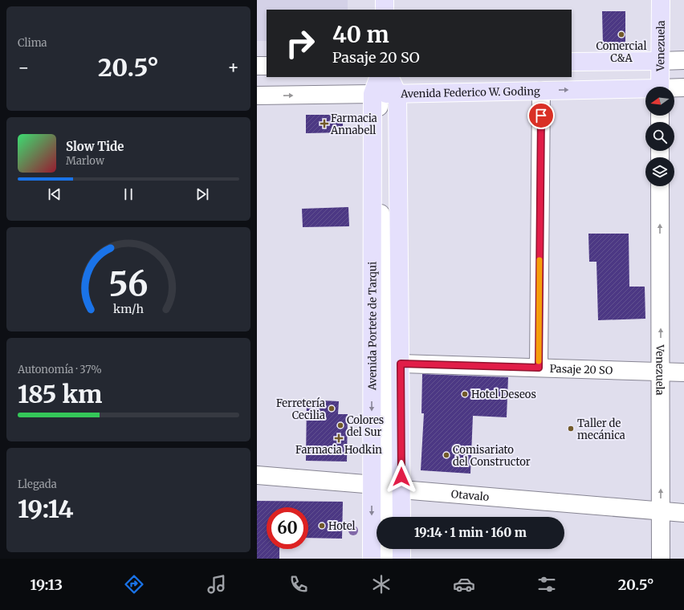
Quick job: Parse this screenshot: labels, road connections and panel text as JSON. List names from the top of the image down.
{
  "streets": {
    "main road": ["Venezuela", "Avenida Federico W. Goding", "Avenida Portete de Tarqui"],
    "street": ["Pasaje 20 SO", "Otavalo"]
  },
  "crossings": [
    ["Venezuela", "Pasaje 20 SO"],
    ["Venezuela", "Otavalo"],
    ["Avenida Federico W. Goding", "Avenida Portete de Tarqui"],
    ["Avenida Portete de Tarqui", "Pasaje 20 SO"],
    ["Avenida Portete de Tarqui", "Otavalo"]
  ],
  "one_way": ["Venezuela", "Avenida Federico W. Goding"],
  "places": {
    "other": [
      "Comercial C&A",
      "Hotel Deseos",
      "Ferretería Cecilia",
      "Colores del Sur",
      "Taller de mecánica",
      "Comisariato del Constructor",
      "Hotel"
    ],
    "health": ["Farmacia Annabell", "Farmacia Hodkin"]
  },
  "north": "left",
  "page": {
    "tile": [
      "Clima",
      ["Autonomía · 37%", "185 km"],
      ["Llegada", "19:14"]
    ],
    "turn": ["40 m", "Pasaje 20 SO"],
    "heat": ["−", "20.5°", "+"],
    "song": ["Slow Tide", "Marlow"],
    "limit": "60",
    "trip": "19:14 · 1 min · 160 m",
    "tabs": ["19:13", "20.5°"],
    "gauge": ["56", "km/h"]
  }
}
